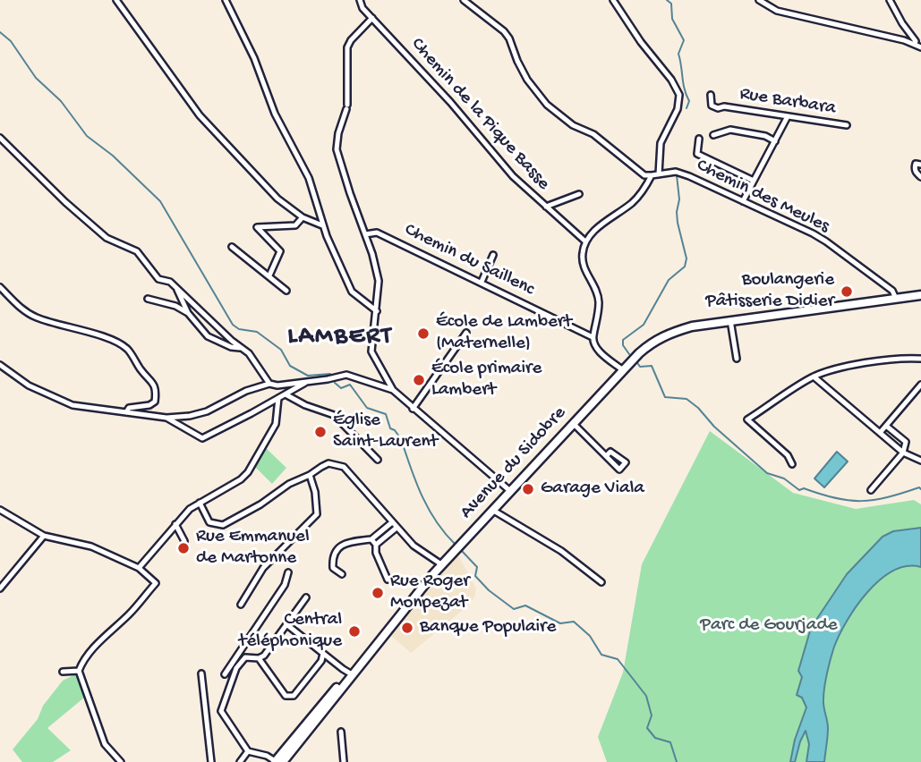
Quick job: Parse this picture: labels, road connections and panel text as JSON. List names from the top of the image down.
{
  "streets": {
    "main road": ["Avenue du Sidobre"],
    "street": [
      "Rue Barbara",
      "Chemin de la Pique Basse",
      "Chemin des Meules",
      "Chemin du Saillenc"
    ]
  },
  "crossings": [
    ["Chemin des Meules", "Avenue du Sidobre"]
  ],
  "districts": ["LAMBERT"],
  "parks": ["Parc de Gourjade"],
  "places": [
    "Boulangerie Pâtisserie Didier",
    "École de Lambert (Maternelle)",
    "École primaire Lambert",
    "Église Saint-Laurent",
    "Garage Viala",
    "Rue Emmanuel de Martonne",
    "Rue Roger Monpezat",
    "Banque Populaire",
    "Central téléphonique"
  ]
}
